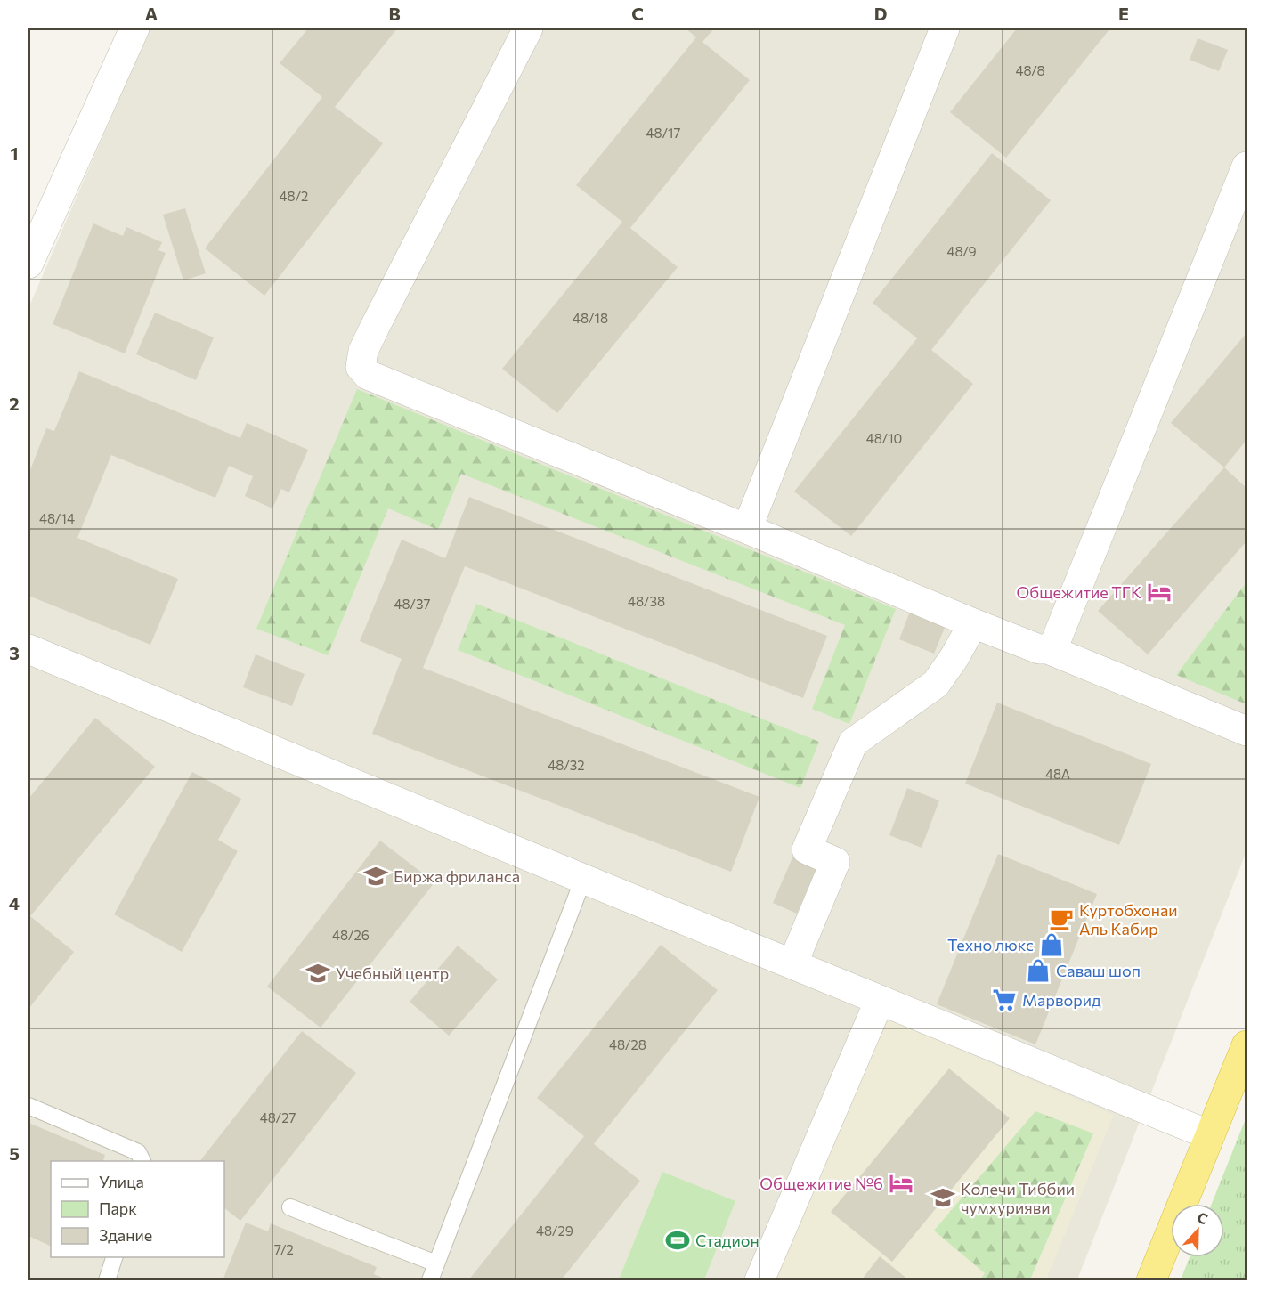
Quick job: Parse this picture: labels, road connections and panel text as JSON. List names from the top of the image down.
{
  "places": {
    "hotel": ["Общежитие ТГК", "Общежитие №6"],
    "school or university": ["Биржа фриланса", "Учебный центр", "Колечи Тиббии чумхурияви"],
    "cafe": ["Куртобхонаи Аль Кабир"],
    "shop": ["Техно люкс", "Саваш шоп"],
    "supermarket": ["Марворид"],
    "sports": ["Стадион"]
  },
  "house_numbers": [
    "48/8",
    "48/17",
    "48/2",
    "48/9",
    "48/18",
    "48/10",
    "48/14",
    "48/38",
    "48/37",
    "48/32",
    "48А",
    "48/26",
    "48/28",
    "48/27",
    "48/29",
    "7/2"
  ],
  "legend": ["Улица", "Парк", "Здание"],
  "north": "top",
  "grid": {
    "columns": [
      "A",
      "B",
      "C",
      "D",
      "E"
    ],
    "rows": [
      "1",
      "2",
      "3",
      "4",
      "5"
    ]
  }
}
